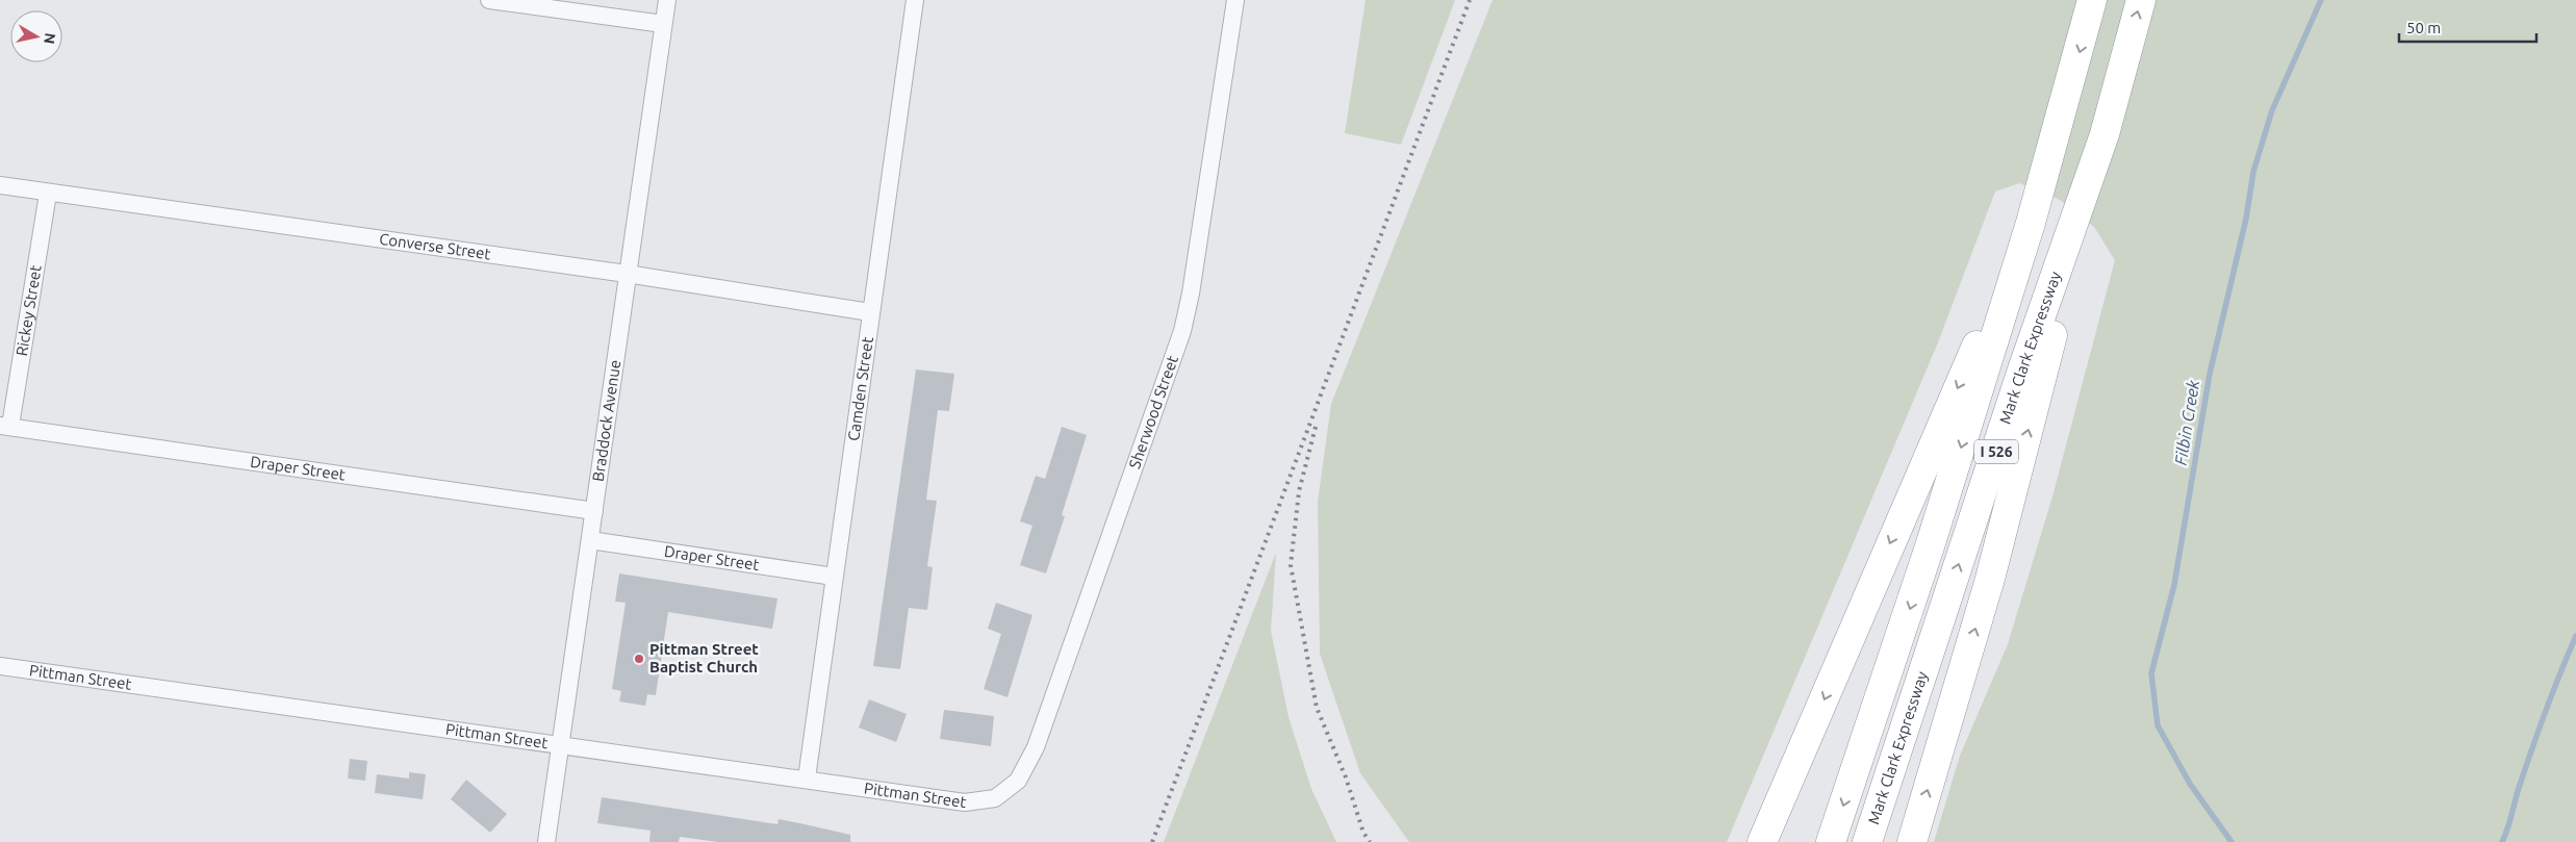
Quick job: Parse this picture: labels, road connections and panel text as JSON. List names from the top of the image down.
{
  "streets": {
    "highway": ["Mark Clark Expressway", "I 526"],
    "street": [
      "Converse Street",
      "Rickey Street",
      "Camden Street",
      "Sherwood Street",
      "Braddock Avenue",
      "Draper Street",
      "Pittman Street"
    ]
  },
  "crossings": [
    ["Converse Street", "Rickey Street"],
    ["Converse Street", "Camden Street"],
    ["Converse Street", "Braddock Avenue"],
    ["Rickey Street", "Draper Street"],
    ["Camden Street", "Draper Street"],
    ["Camden Street", "Pittman Street"],
    ["Sherwood Street", "Pittman Street"],
    ["Braddock Avenue", "Draper Street"],
    ["Braddock Avenue", "Pittman Street"]
  ],
  "water": ["Filbin Creek"],
  "places": ["Pittman Street Baptist Church"],
  "scale_bar": "50 m",
  "north": "right"
}
